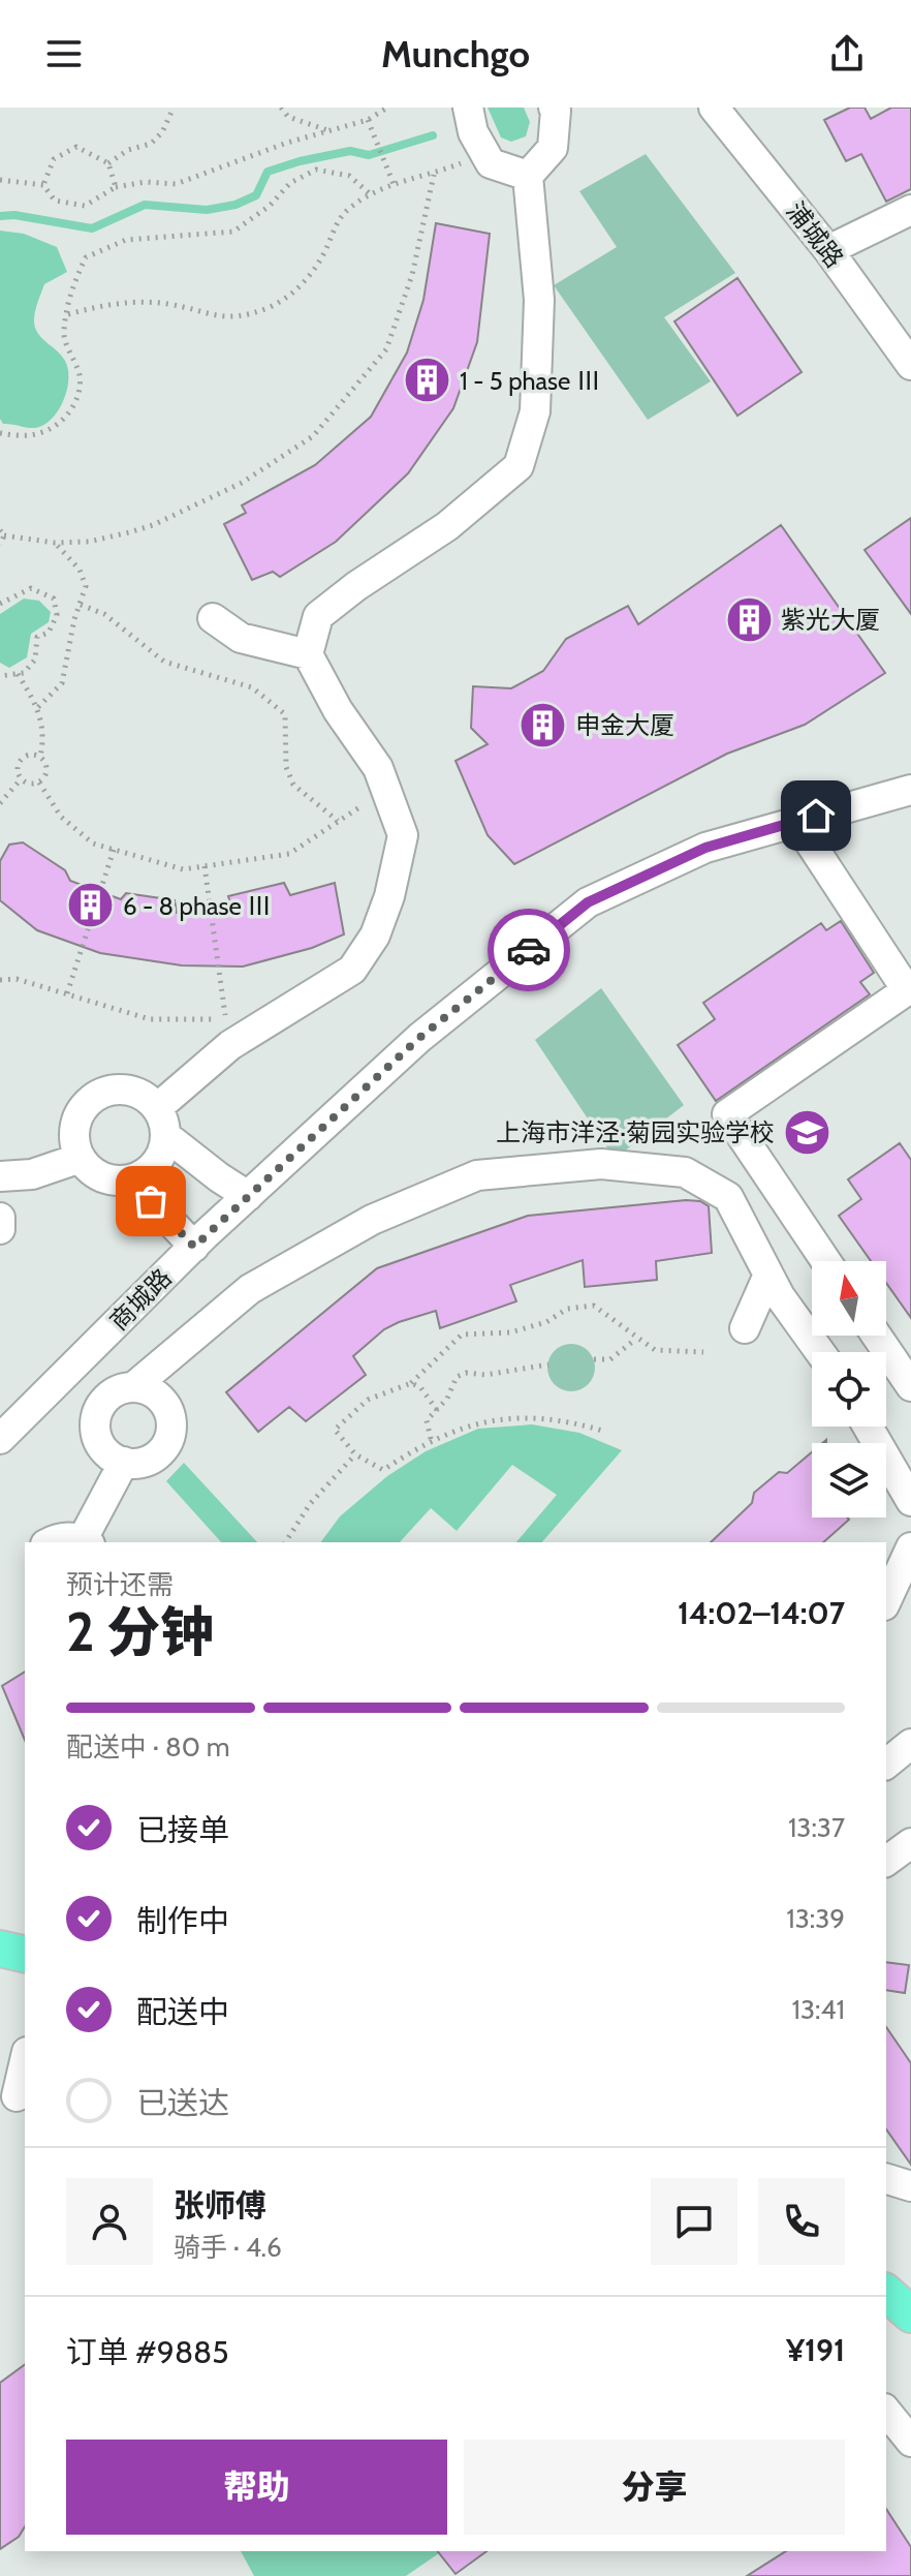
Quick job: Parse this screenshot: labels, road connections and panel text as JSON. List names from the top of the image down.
{
  "streets": {
    "street": ["浦城路", "商城路"]
  },
  "places": {
    "building": [
      "1 - 5 phase Ⅲ",
      "紫光大厦",
      "申金大厦",
      "6 - 8 phase Ⅲ"
    ],
    "school or university": ["上海市洋泾·菊园实验学校"]
  },
  "north": "top",
  "page": {
    "header": "Munchgo",
    "heading": ["2 分钟", "预计还需", "14:02–14:07"],
    "panel": [
      "张师傅",
      "骑手 · 4.6",
      "订单 #9885",
      "¥191"
    ],
    "bar": "配送中 · 80 m",
    "list": [
      ["已接单", "13:37"],
      ["制作中", "13:39"],
      ["配送中", "13:41"],
      "已送达"
    ],
    "buttons": ["帮助", "分享"]
  }
}
